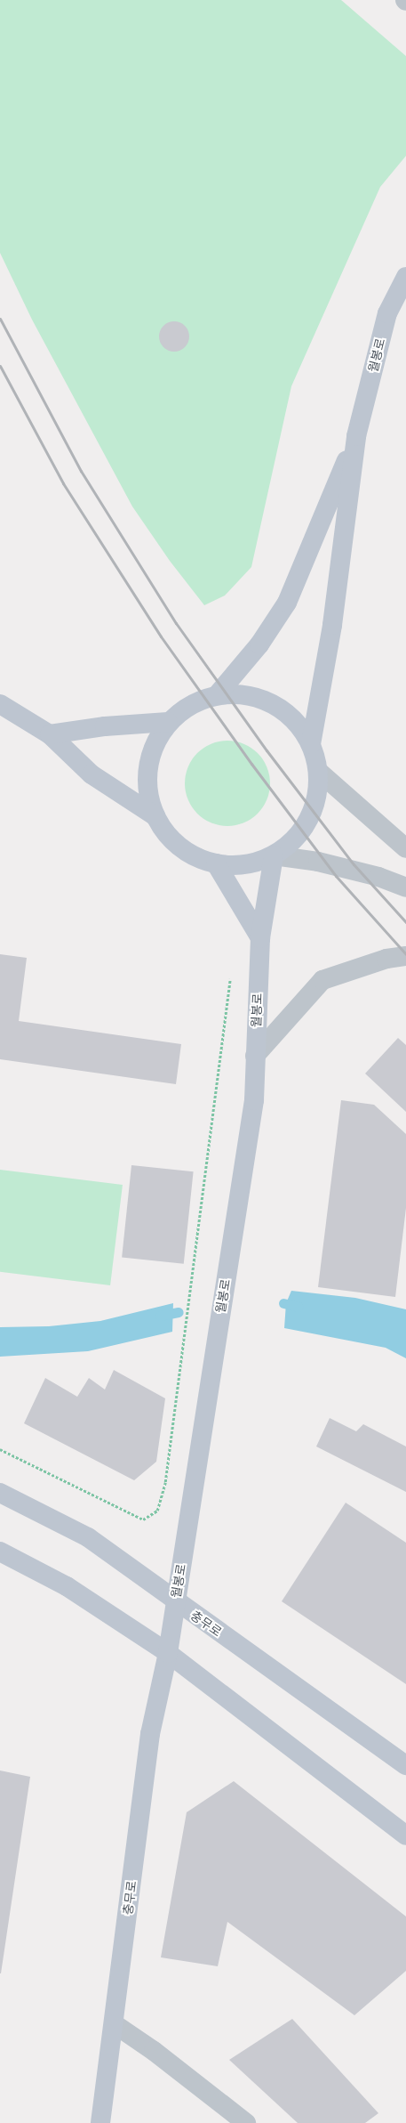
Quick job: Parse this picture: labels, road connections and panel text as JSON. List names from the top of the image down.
{
  "streets": {
    "street": ["월봉로", "충무로"]
  },
  "crossings": [
    ["월봉로", "충무로"]
  ]
}
